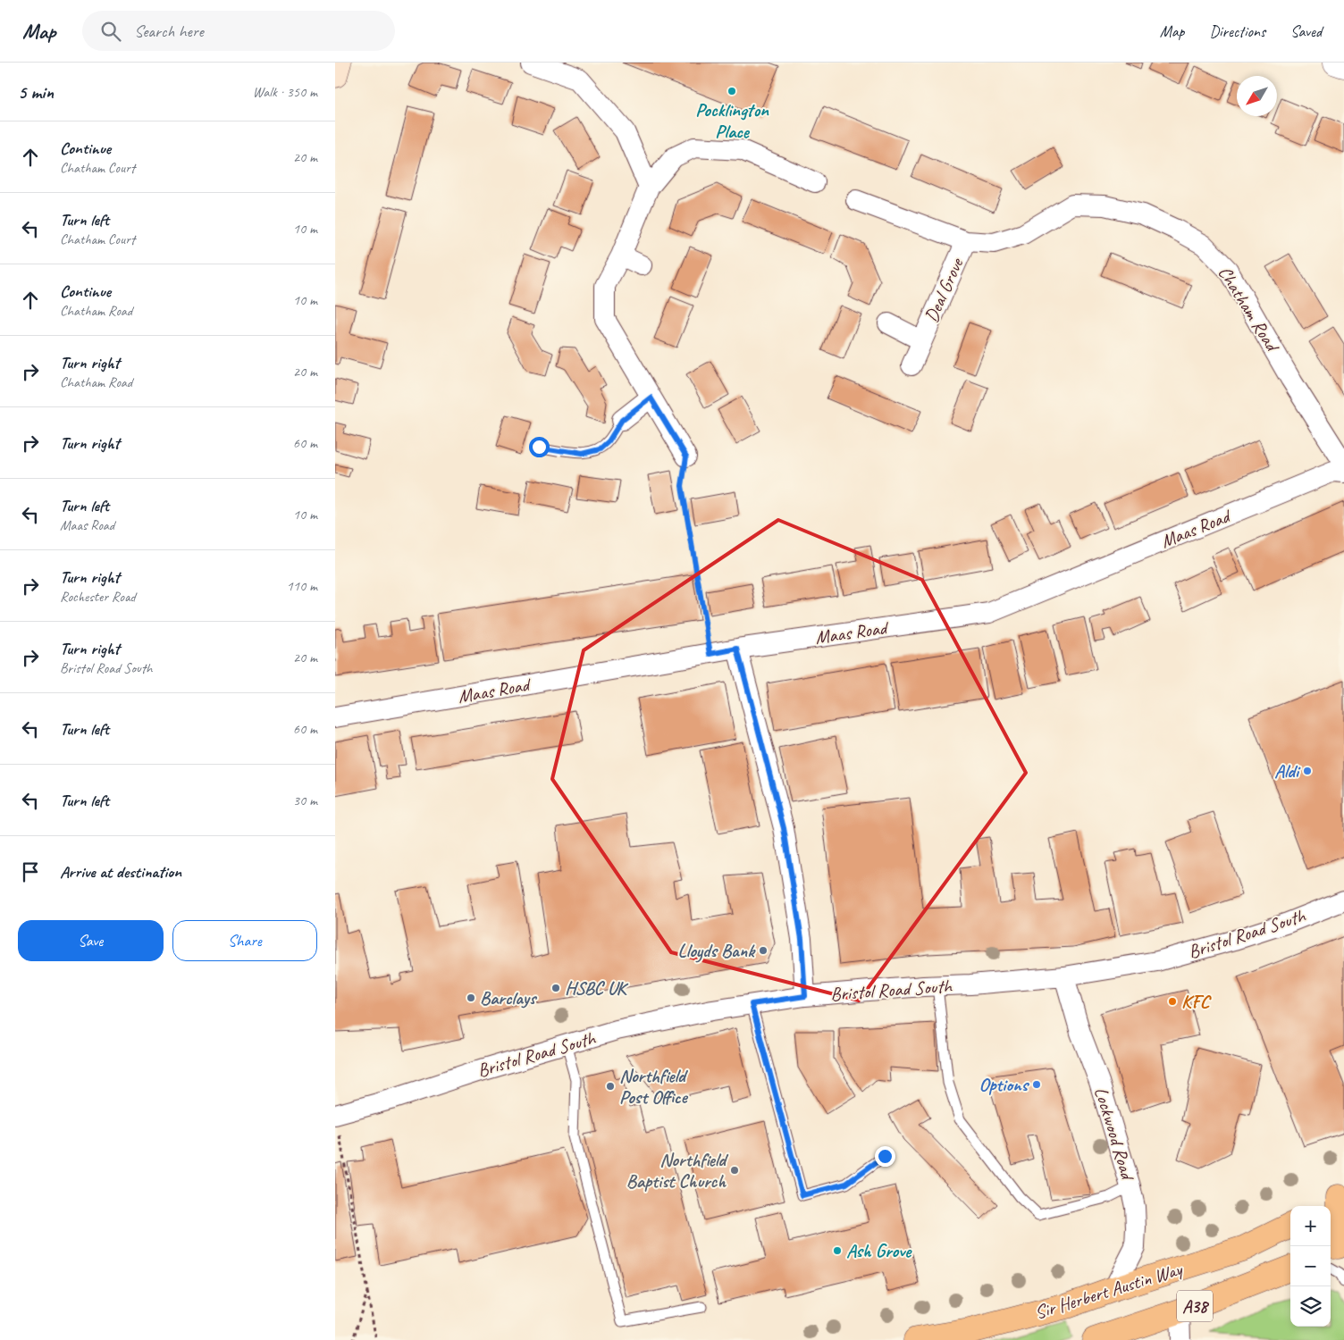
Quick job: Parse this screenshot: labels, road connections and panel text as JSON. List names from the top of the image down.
{
  "streets": {
    "highway": ["Sir Herbert Austin Way", "A38"],
    "street": [
      "Deal Grove",
      "Chatham Road",
      "Maas Road",
      "Bristol Road South",
      "Lockwood Road"
    ]
  },
  "crossings": [
    ["Deal Grove", "Chatham Road"],
    ["Bristol Road South", "Lockwood Road"],
    ["Lockwood Road", "Sir Herbert Austin Way"]
  ],
  "places": [
    "Pocklington Place",
    "Aldi",
    "Lloyds Bank",
    "HSBC UK",
    "Barclays",
    "KFC",
    "Options",
    "Northfield Post Office",
    "Northfield Baptist Church",
    "Ash Grove"
  ],
  "north": "bottom left",
  "page": {
    "header": "Map",
    "search": "Search here",
    "nav": ["Map", "Directions", "Saved"],
    "heading": ["5 min", "Walk · 350 m"],
    "list": [
      ["Continue", "Chatham Court", "20 m"],
      ["Turn left", "Chatham Court", "10 m"],
      ["Continue", "Chatham Road", "10 m"],
      ["Turn right", "Chatham Road", "20 m"],
      ["Turn right", "60 m"],
      ["Turn left", "Maas Road", "10 m"],
      ["Turn right", "Rochester Road", "110 m"],
      ["Turn right", "Bristol Road South", "20 m"],
      ["Turn left", "60 m"],
      ["Turn left", "30 m"],
      "Arrive at destination"
    ],
    "buttons": ["Save", "Share"],
    "map_buttons": ["+", "−"]
  }
}
